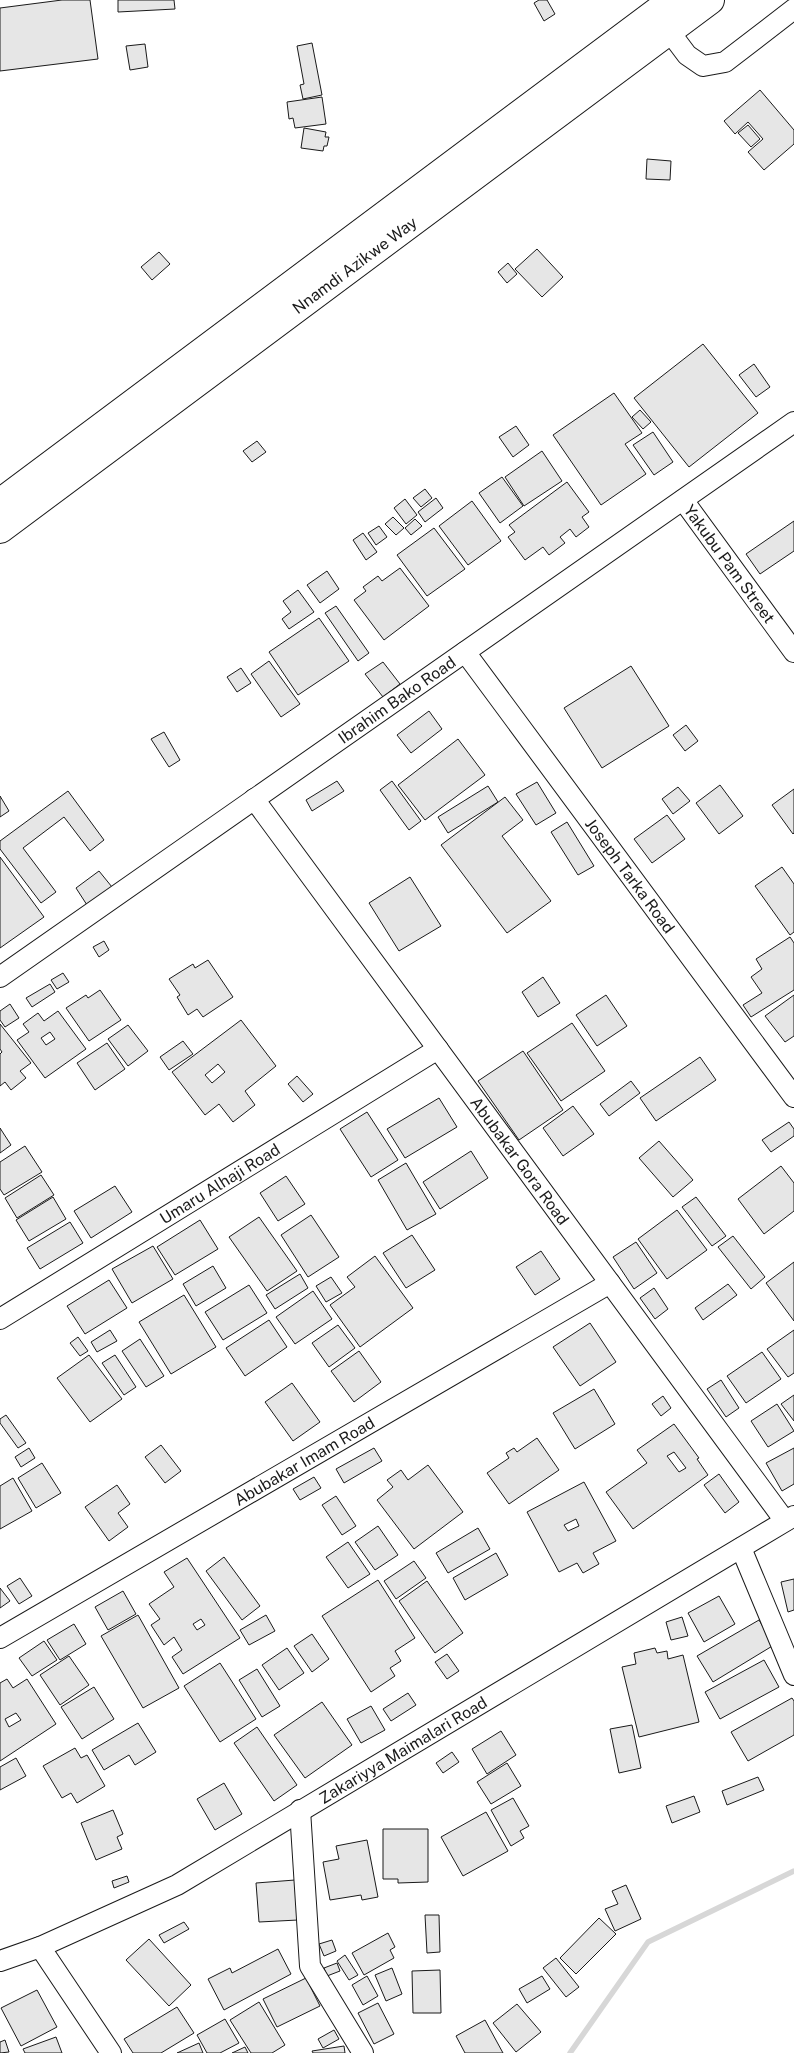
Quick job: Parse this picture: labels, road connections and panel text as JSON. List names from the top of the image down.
{
  "streets": {
    "highway": ["Nnamdi Azikwe Way"],
    "street": [
      "Yakubu Pam Street",
      "Ibrahim Bako Road",
      "Joseph Tarka Road",
      "Abubakar Gora Road",
      "Umaru Alhaji Road",
      "Abubakar Imam Road",
      "Zakariyya Maimalari Road"
    ]
  },
  "crossings": [
    ["Yakubu Pam Street", "Ibrahim Bako Road"],
    ["Ibrahim Bako Road", "Joseph Tarka Road"],
    ["Ibrahim Bako Road", "Abubakar Gora Road"],
    ["Abubakar Gora Road", "Umaru Alhaji Road"],
    ["Abubakar Gora Road", "Abubakar Imam Road"],
    ["Abubakar Gora Road", "Zakariyya Maimalari Road"]
  ]
}
